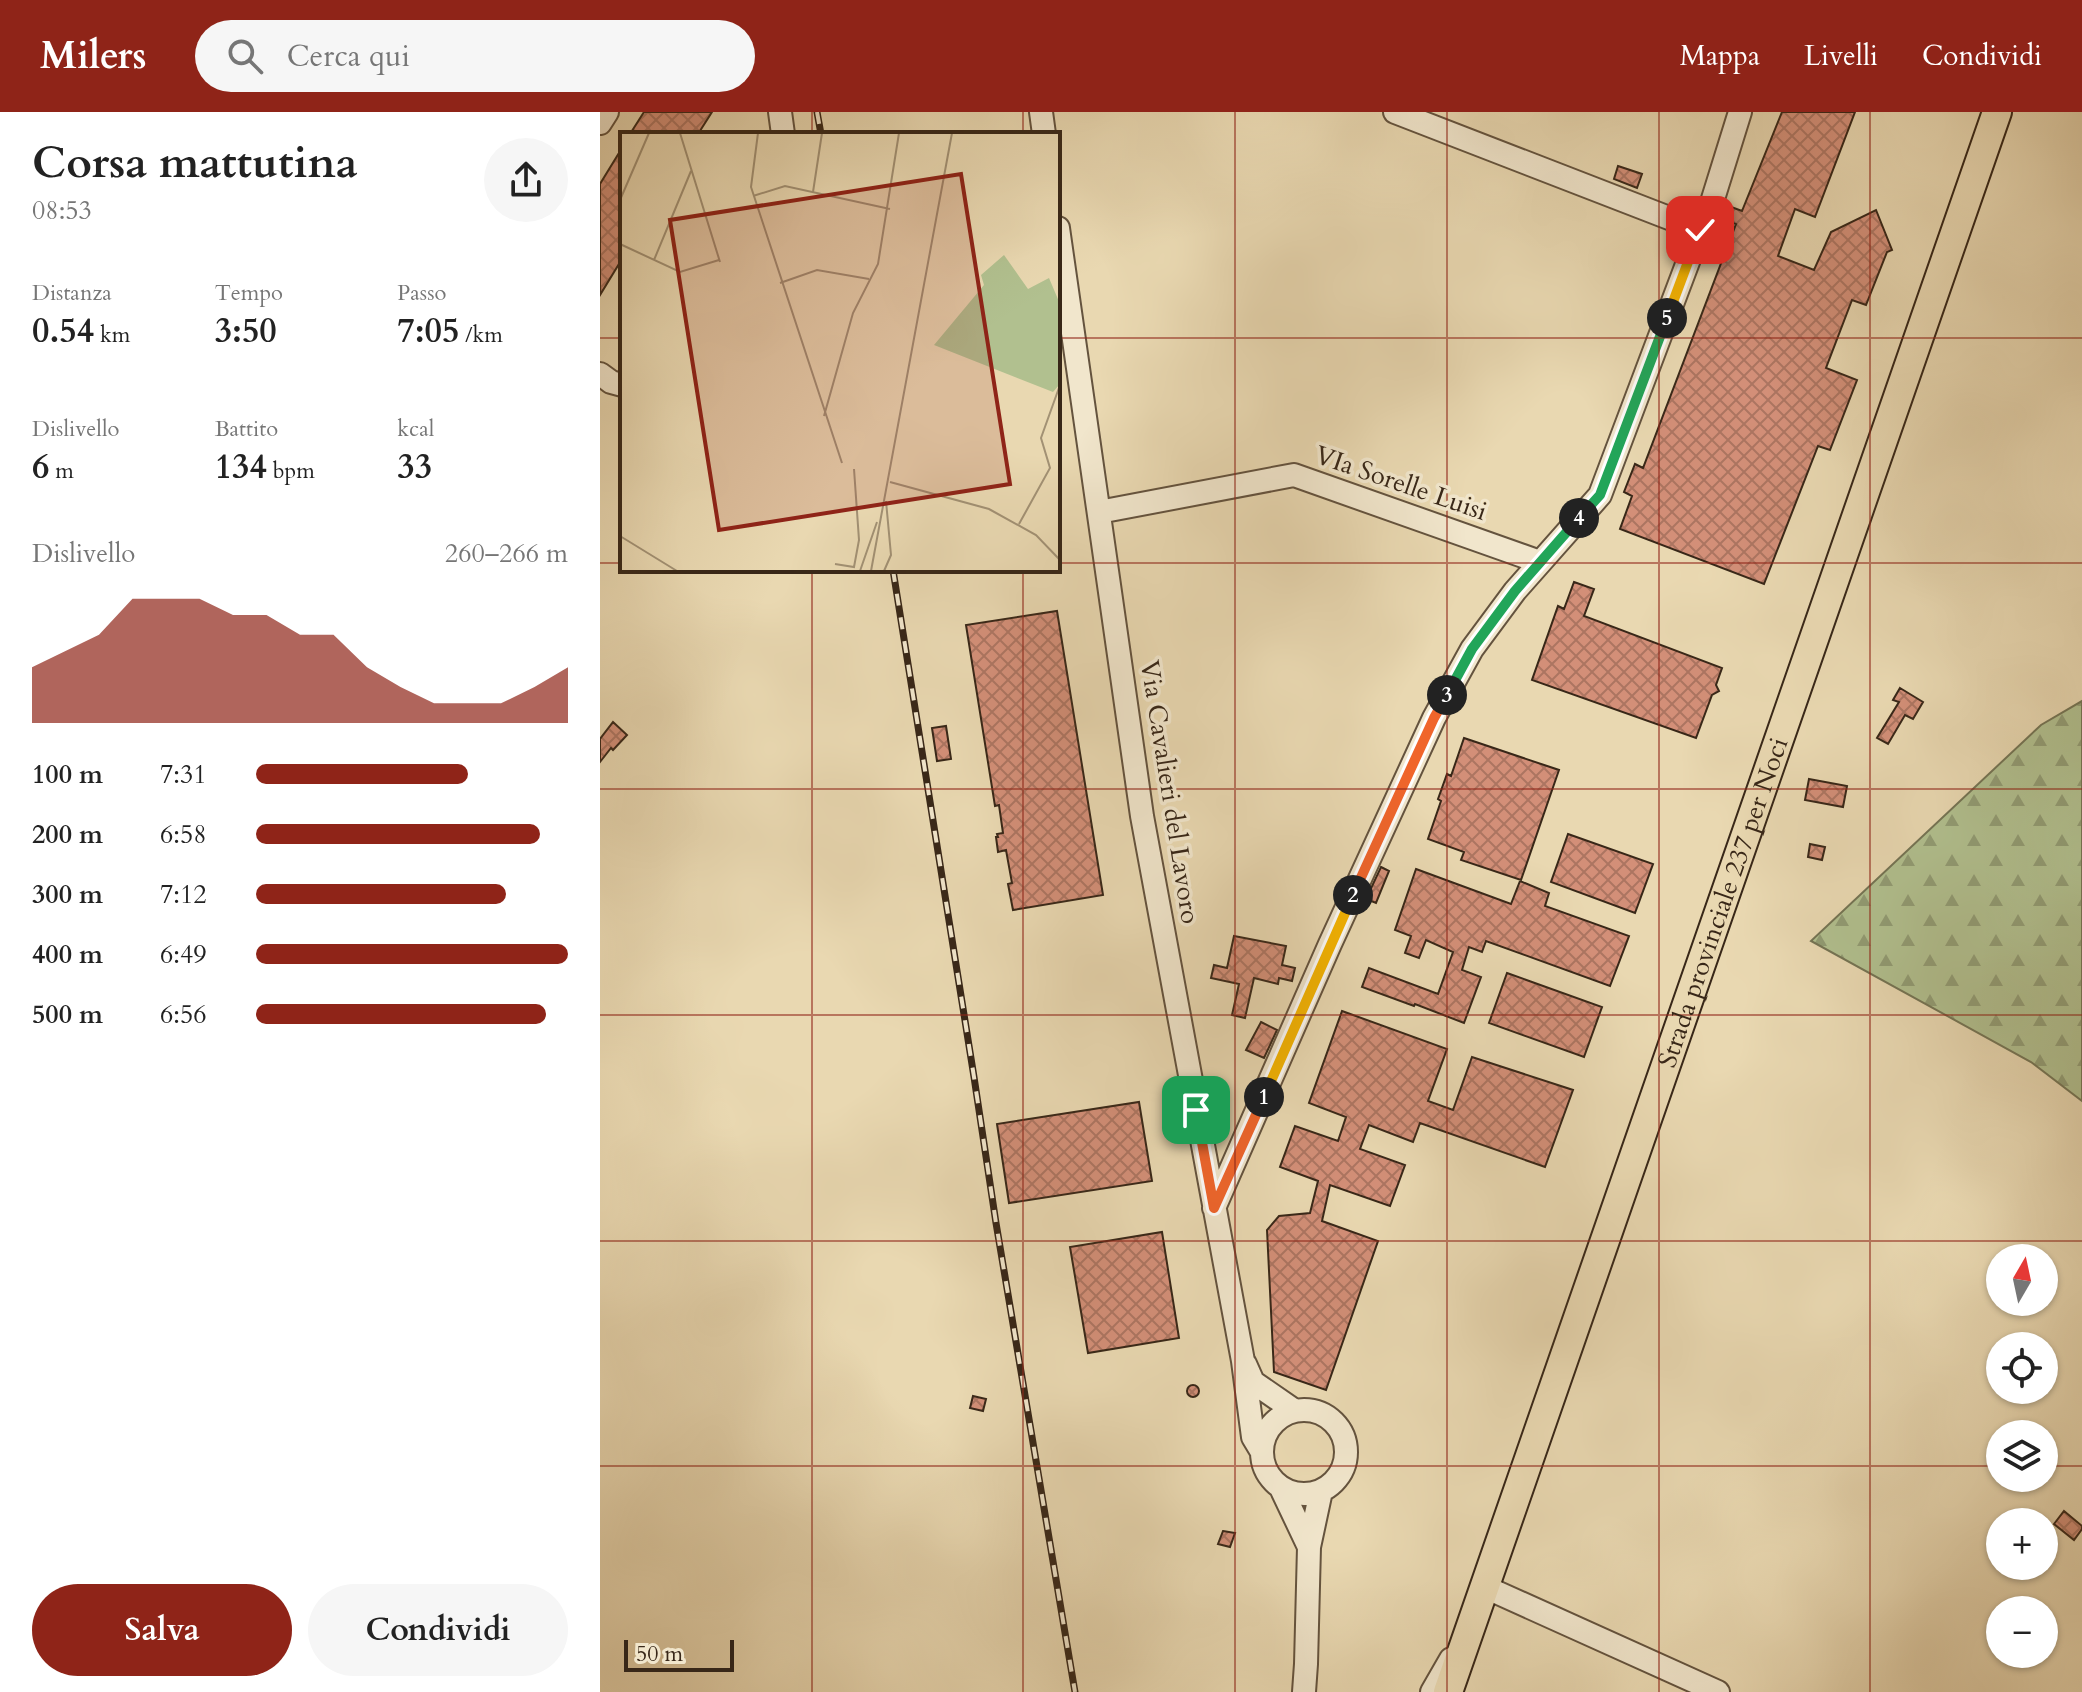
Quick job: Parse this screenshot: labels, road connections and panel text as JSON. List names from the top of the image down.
{
  "streets": {
    "main road": ["Strada provinciale 237 per Noci"],
    "street": ["VIa Sorelle Luisi", "Via Cavalieri del Lavoro"]
  },
  "crossings": [
    ["VIa Sorelle Luisi", "Via Cavalieri del Lavoro"]
  ],
  "scale_bar": "50 m",
  "north": "top",
  "page": {
    "header": "Milers",
    "search": "Cerca qui",
    "nav": ["Mappa", "Livelli", "Condividi"],
    "heading": ["Corsa mattutina", "08:53"],
    "stats": [
      ["Distanza", "0.54 km"],
      ["Tempo", "3:50"],
      ["Passo", "7:05 /km"],
      ["Dislivello", "6 m"],
      ["Battito", "134 bpm"],
      ["kcal", "33"]
    ],
    "pins": [
      "5",
      "4",
      "3",
      "2",
      "1"
    ],
    "chart": ["Dislivello", "260–266 m"],
    "list": [
      {
        "name": "100 m",
        "note": "7:31"
      },
      {
        "name": "200 m",
        "note": "6:58"
      },
      {
        "name": "300 m",
        "note": "7:12"
      },
      {
        "name": "400 m",
        "note": "6:49"
      },
      {
        "name": "500 m",
        "note": "6:56"
      }
    ],
    "map_buttons": ["+", "−"],
    "buttons": ["Salva", "Condividi"],
    "scale": "50 m"
  }
}
